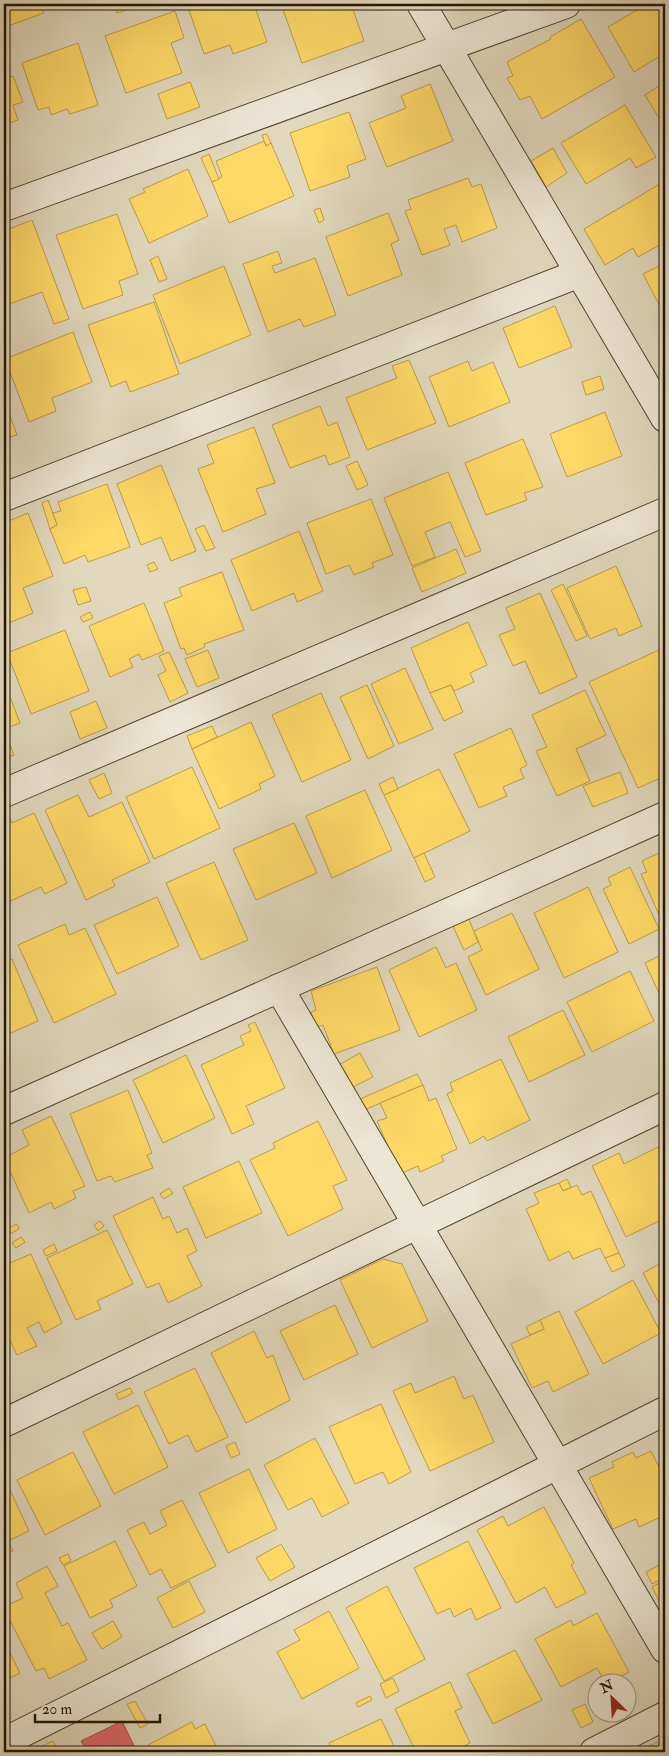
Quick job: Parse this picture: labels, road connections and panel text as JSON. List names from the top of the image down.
{
  "scale_bar": "20 m",
  "north": "top left"
}
